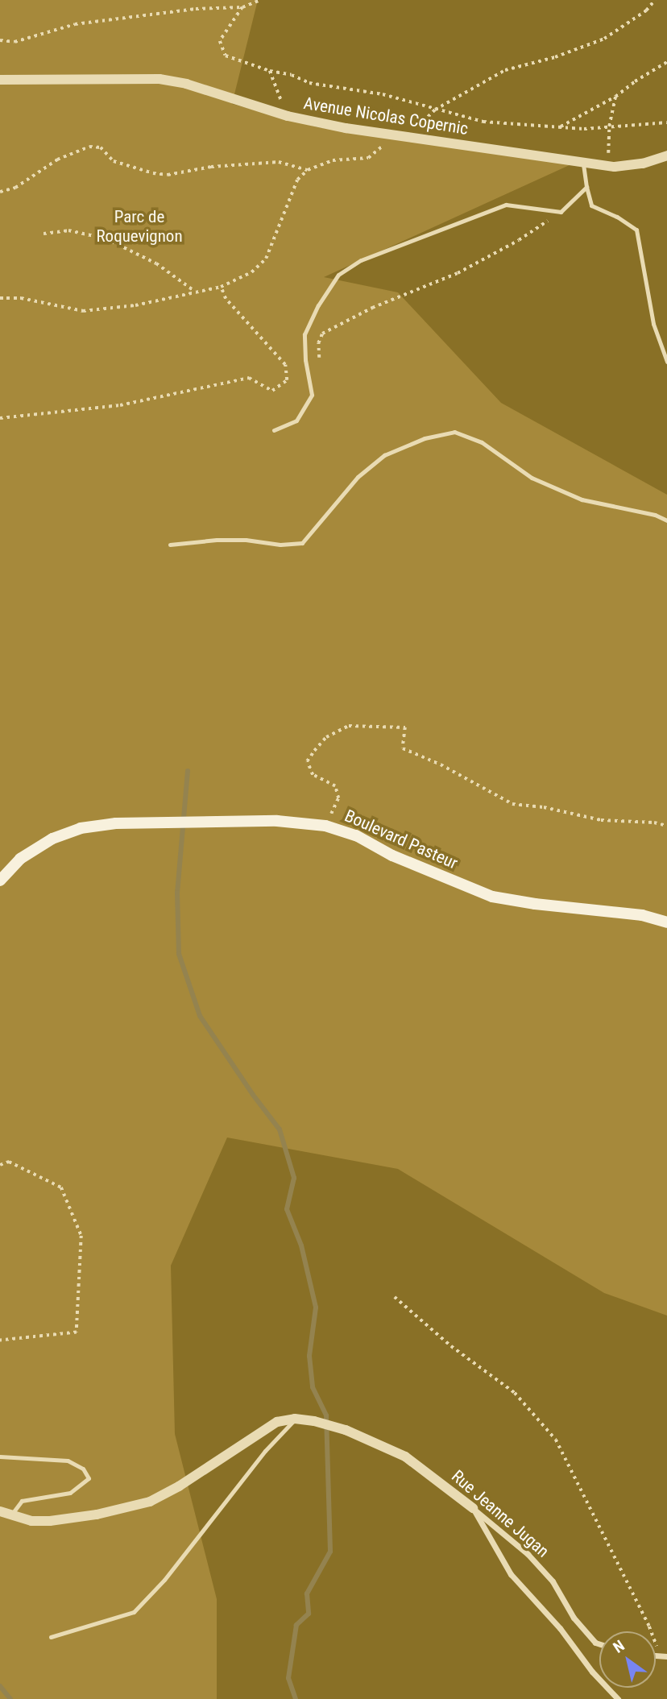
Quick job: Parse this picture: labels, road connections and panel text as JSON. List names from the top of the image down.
{
  "streets": {
    "main road": ["Boulevard Pasteur"],
    "street": ["Avenue Nicolas Copernic", "Rue Jeanne Jugan"]
  },
  "parks": ["Parc de Roquevignon"],
  "north": "top left"
}
